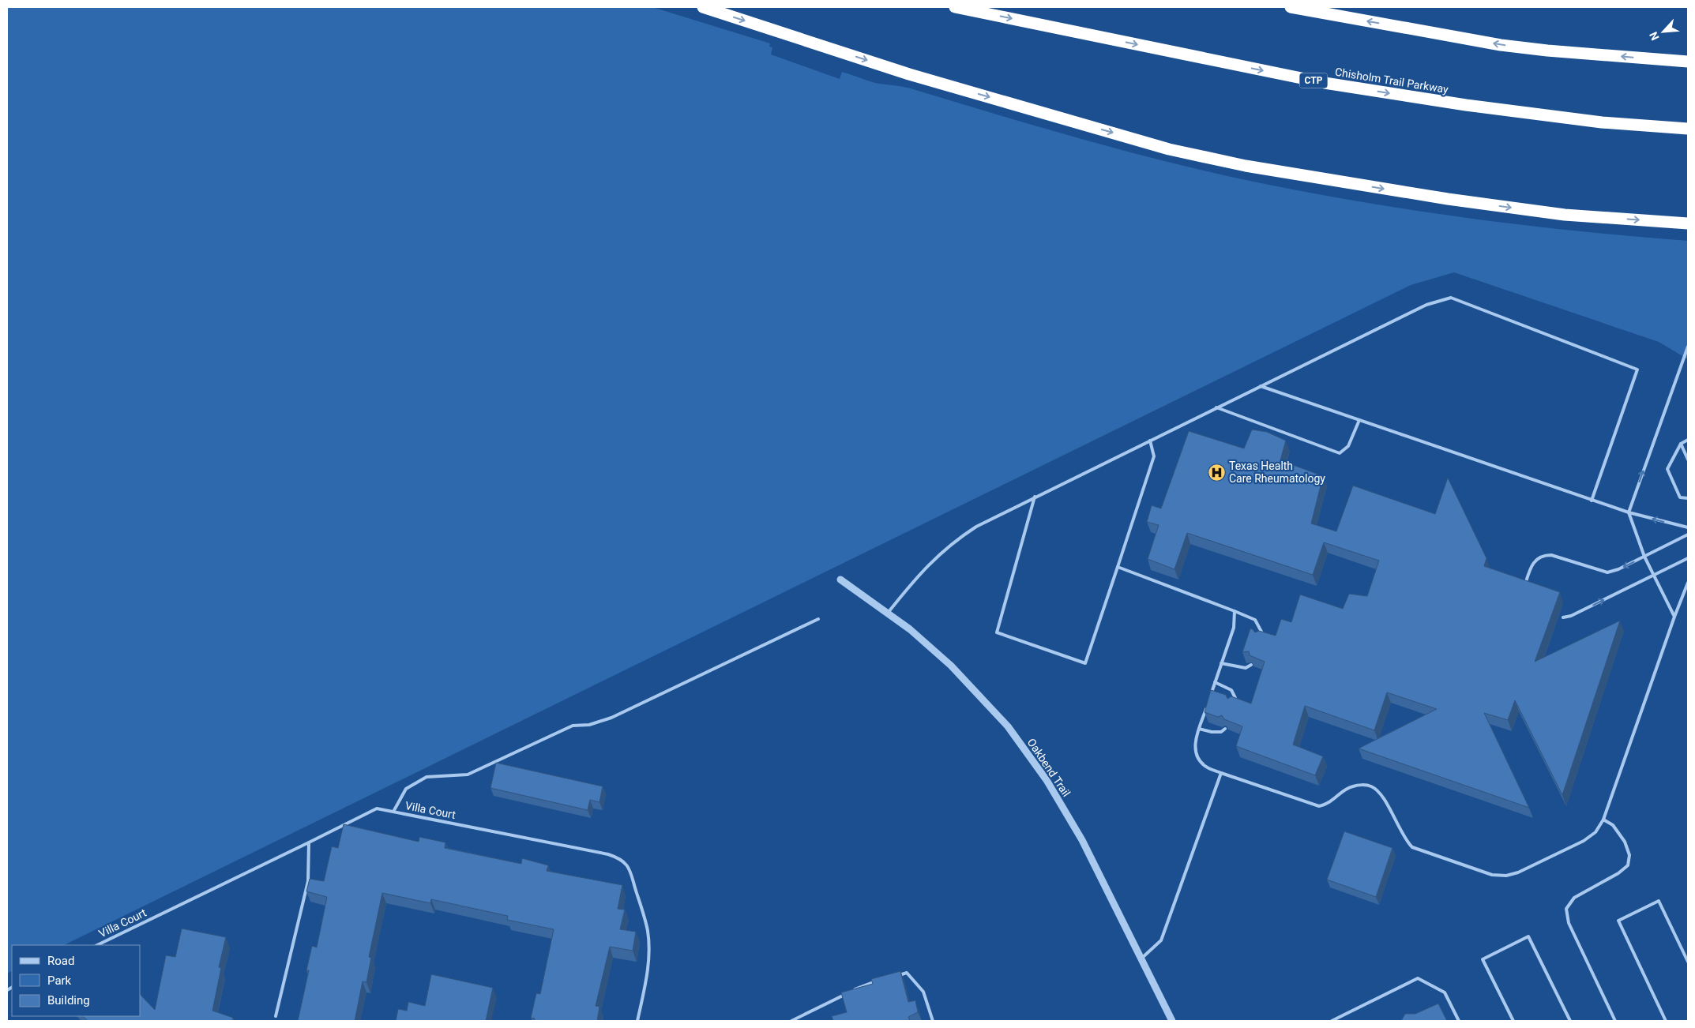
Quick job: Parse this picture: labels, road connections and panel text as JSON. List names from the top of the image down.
{
  "streets": {
    "highway": ["CTP", "Chisholm Trail Parkway"],
    "street": ["Oakbend Trail"],
    "lane": ["Villa Court"]
  },
  "places": {
    "hospital": ["Texas Health Care Rheumatology"]
  },
  "legend": ["Road", "Park", "Building"],
  "north": "bottom left"
}
